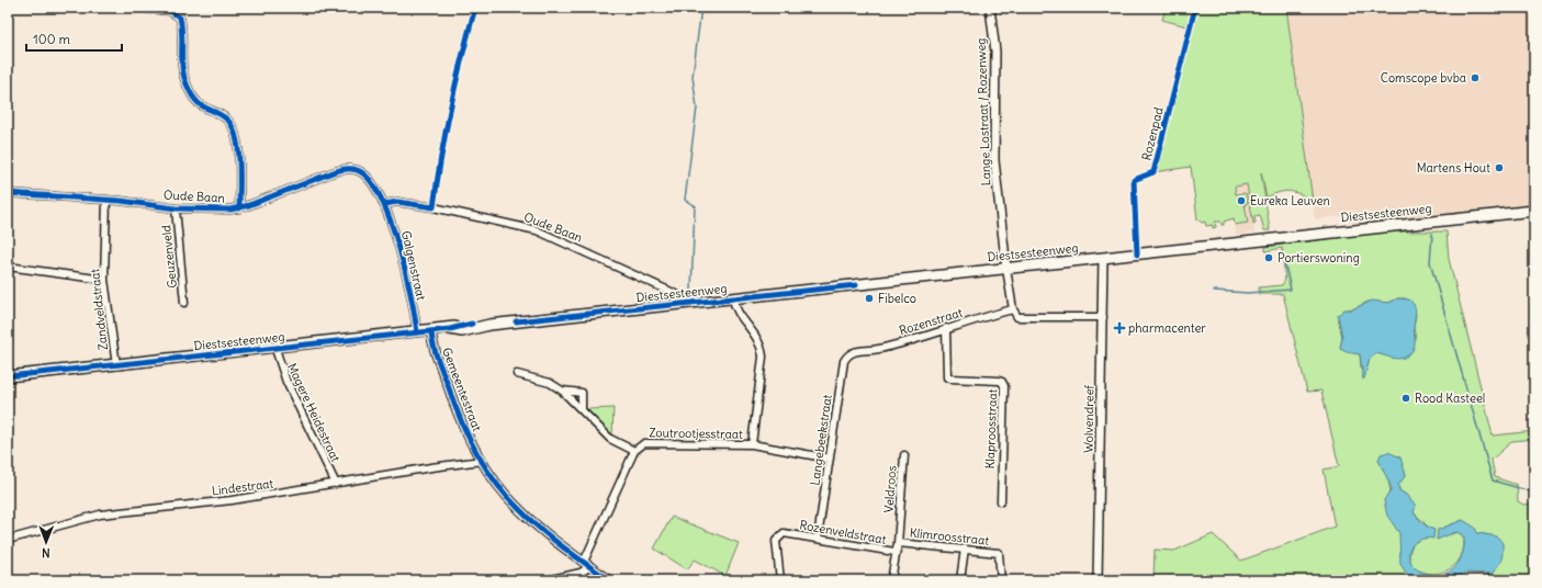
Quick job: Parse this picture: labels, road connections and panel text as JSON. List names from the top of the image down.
{
  "streets": {
    "main road": ["Diestsesteenweg"],
    "street": [
      "Lange Lostraat / Rozenweg",
      "Oude Baan",
      "Geuzenveld",
      "Galgenstraat",
      "Zandveldstraat",
      "Rozenstraat",
      "Gemeentestraat",
      "Magere Heidestraat",
      "Wolvendreef",
      "Klaproosstraat",
      "Zoutrootjesstraat",
      "Langebeekstraat",
      "Lindestraat",
      "Veldroos",
      "Rozenveldstraat",
      "Klimroosstraat"
    ],
    "cycle path": ["Rozenpad"]
  },
  "crossings": [
    ["Lange Lostraat / Rozenweg", "Diestsesteenweg"],
    ["Oude Baan", "Diestsesteenweg"],
    ["Oude Baan", "Geuzenveld"],
    ["Oude Baan", "Galgenstraat"],
    ["Oude Baan", "Zandveldstraat"],
    ["Diestsesteenweg", "Galgenstraat"],
    ["Diestsesteenweg", "Zandveldstraat"],
    ["Diestsesteenweg", "Gemeentestraat"],
    ["Diestsesteenweg", "Magere Heidestraat"],
    ["Diestsesteenweg", "Wolvendreef"],
    ["Diestsesteenweg", "Zoutrootjesstraat"],
    ["Rozenstraat", "Klaproosstraat"],
    ["Rozenstraat", "Langebeekstraat"],
    ["Gemeentestraat", "Zoutrootjesstraat"],
    ["Gemeentestraat", "Lindestraat"],
    ["Magere Heidestraat", "Lindestraat"],
    ["Langebeekstraat", "Rozenveldstraat"],
    ["Veldroos", "Rozenveldstraat"],
    ["Veldroos", "Klimroosstraat"]
  ],
  "places": {
    "other": [
      "Comscope bvba",
      "Martens Hout",
      "Eureka Leuven",
      "Portierswoning",
      "Fibelco",
      "Rood Kasteel"
    ],
    "health": ["pharmacenter"]
  },
  "scale_bar": "100 m",
  "north": "bottom"
}
